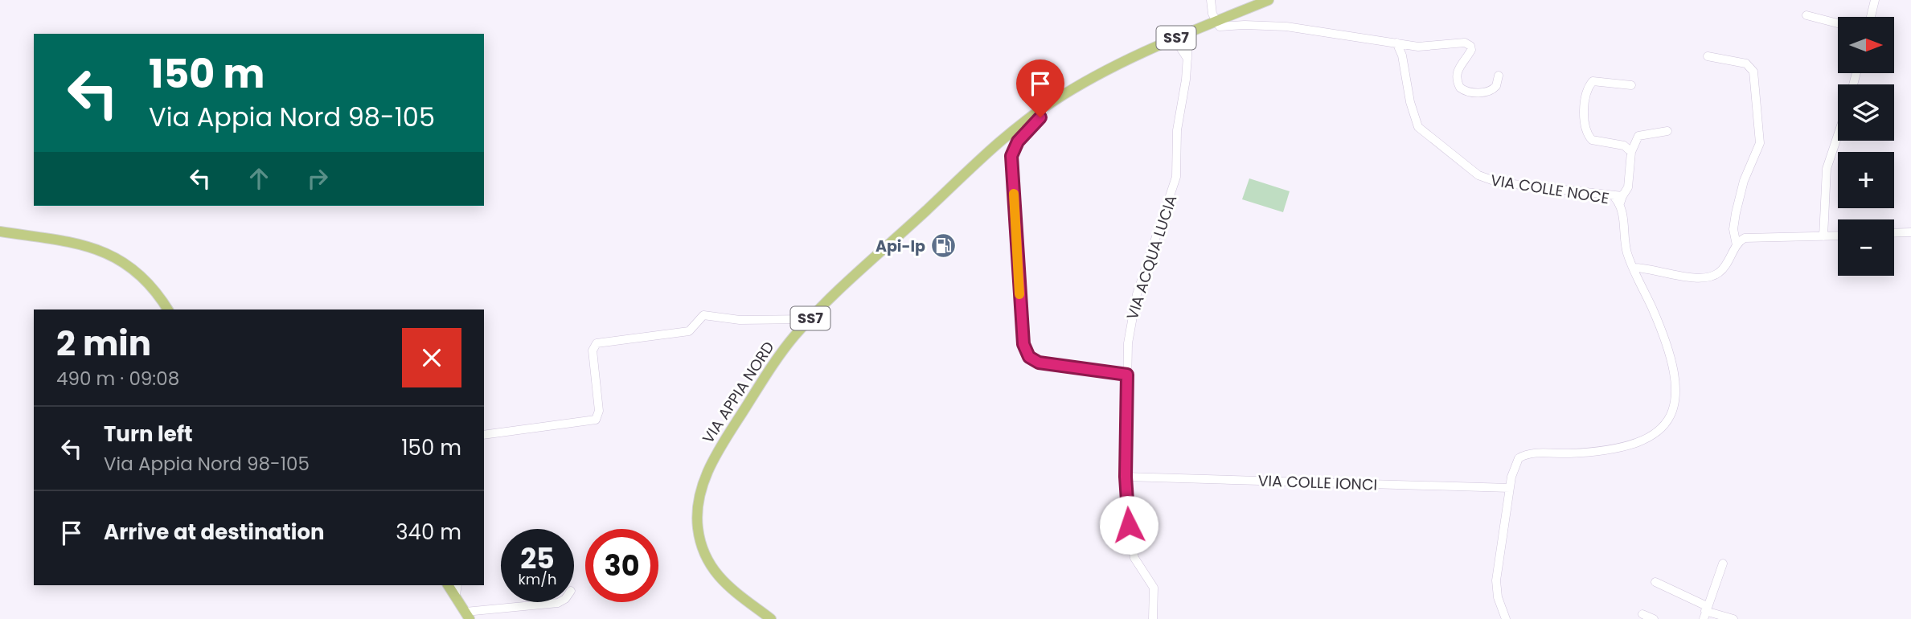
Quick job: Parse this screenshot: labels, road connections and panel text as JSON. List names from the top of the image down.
{
  "streets": {
    "main road": ["SS7", "VIA APPIA NORD"],
    "street": ["VIA COLLE NOCE", "VIA ACQUA LUCIA", "VIA COLLE IONCI"]
  },
  "crossings": [
    ["SS7", "VIA ACQUA LUCIA"],
    ["SS7", "VIA APPIA NORD"],
    ["VIA COLLE NOCE", "VIA COLLE IONCI"],
    ["VIA ACQUA LUCIA", "VIA COLLE IONCI"]
  ],
  "places": {
    "fuel station": ["Api-Ip"]
  },
  "north": "right",
  "page": {
    "map_buttons": ["+", "−"],
    "turn": ["150 m", "Via Appia Nord 98-105"],
    "heading": ["2 min", "490 m · 09:08"],
    "list": [
      {
        "name": "Turn left",
        "note": "Via Appia Nord 98-105",
        "value": "150 m"
      },
      {
        "name": "Arrive at destination",
        "value": "340 m"
      }
    ],
    "speed": "25 km/h",
    "limit": "30"
  }
}
